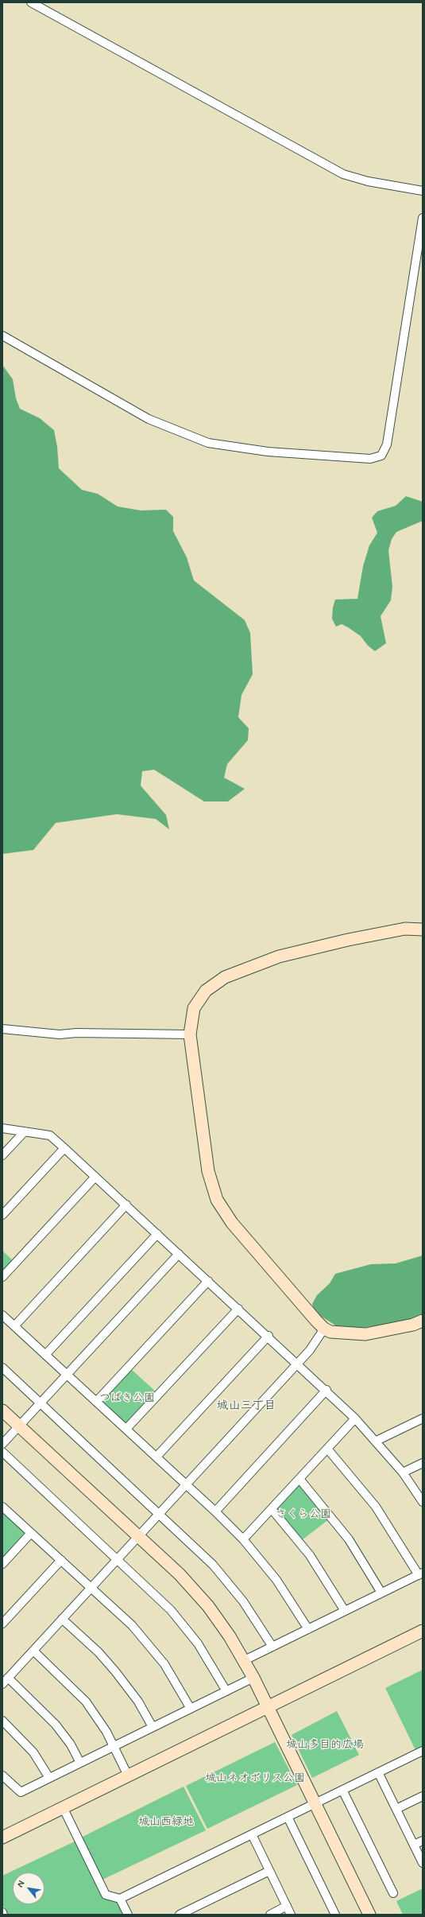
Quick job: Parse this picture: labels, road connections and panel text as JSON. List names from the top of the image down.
{
  "districts": ["城山三丁目"],
  "parks": [
    "つばき公園",
    "さくら公園",
    "城山多目的広場",
    "城山ネオポリス公園",
    "城山西緑地"
  ],
  "north": "top left"
}
